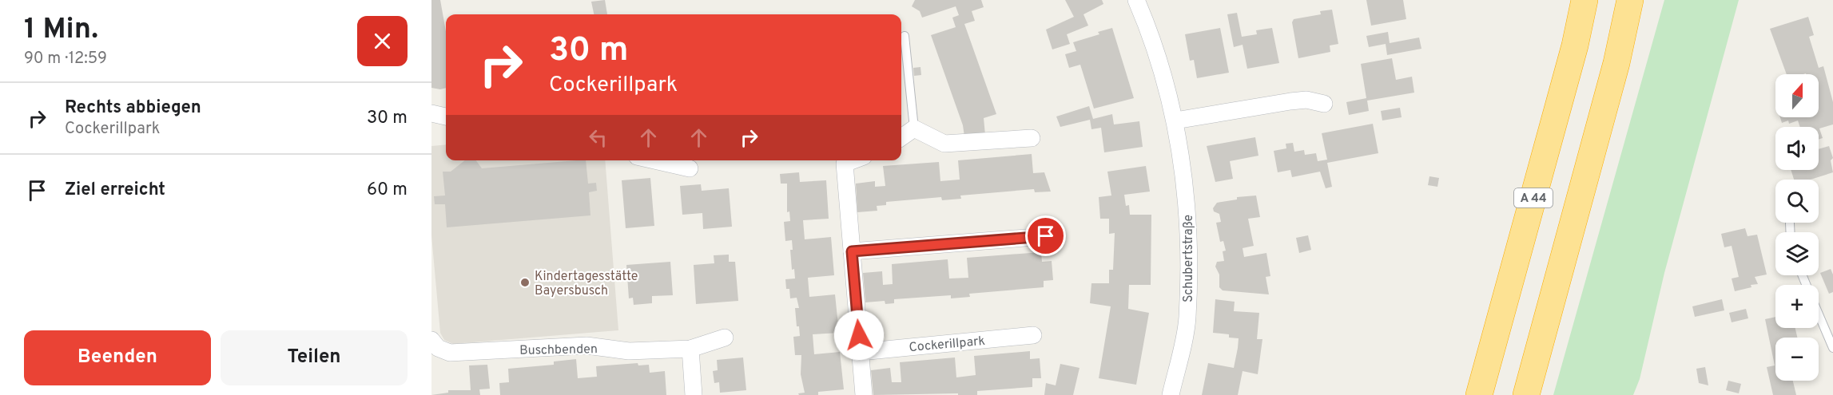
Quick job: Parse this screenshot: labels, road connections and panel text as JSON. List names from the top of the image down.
{
  "streets": {
    "highway": ["A 44"],
    "street": ["Schubertstraße", "Cockerillpark", "Buschbenden"]
  },
  "places": ["Kindertagesstätte Bayersbusch"],
  "north": "top",
  "page": {
    "heading": ["1 Min.", "90 m · 12:59"],
    "turn": ["30 m", "Cockerillpark"],
    "map_buttons": ["+", "−"],
    "list": [
      {
        "name": "Rechts abbiegen",
        "note": "Cockerillpark",
        "value": "30 m"
      },
      {
        "name": "Ziel erreicht",
        "value": "60 m"
      }
    ],
    "buttons": ["Beenden", "Teilen"]
  }
}
